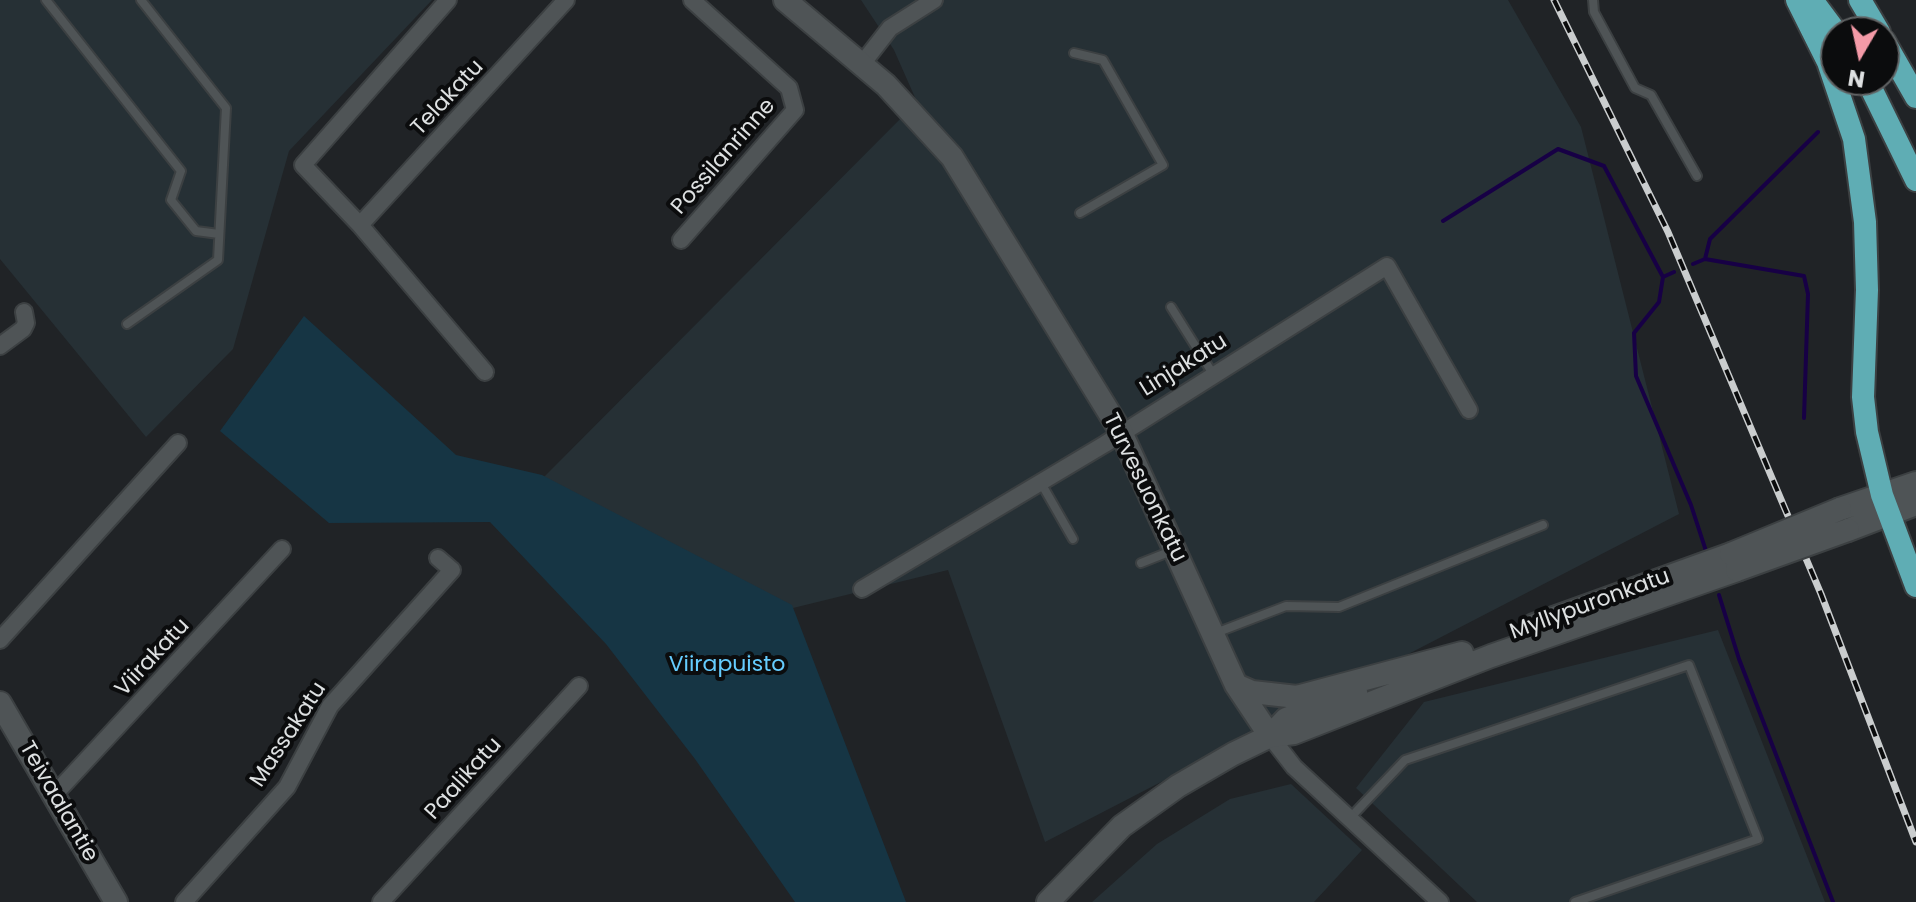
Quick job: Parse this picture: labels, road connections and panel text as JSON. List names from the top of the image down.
{
  "streets": {
    "main road": ["Turvesuonkatu", "Myllypuronkatu", "Teivaalantie"],
    "street": [
      "Telakatu",
      "Possilanrinne",
      "Linjakatu",
      "Viirakatu",
      "Massakatu",
      "Paalikatu"
    ]
  },
  "crossings": [
    ["Linjakatu", "Turvesuonkatu"],
    ["Turvesuonkatu", "Myllypuronkatu"],
    ["Viirakatu", "Teivaalantie"]
  ],
  "parks": ["Viirapuisto"],
  "north": "bottom"
}
